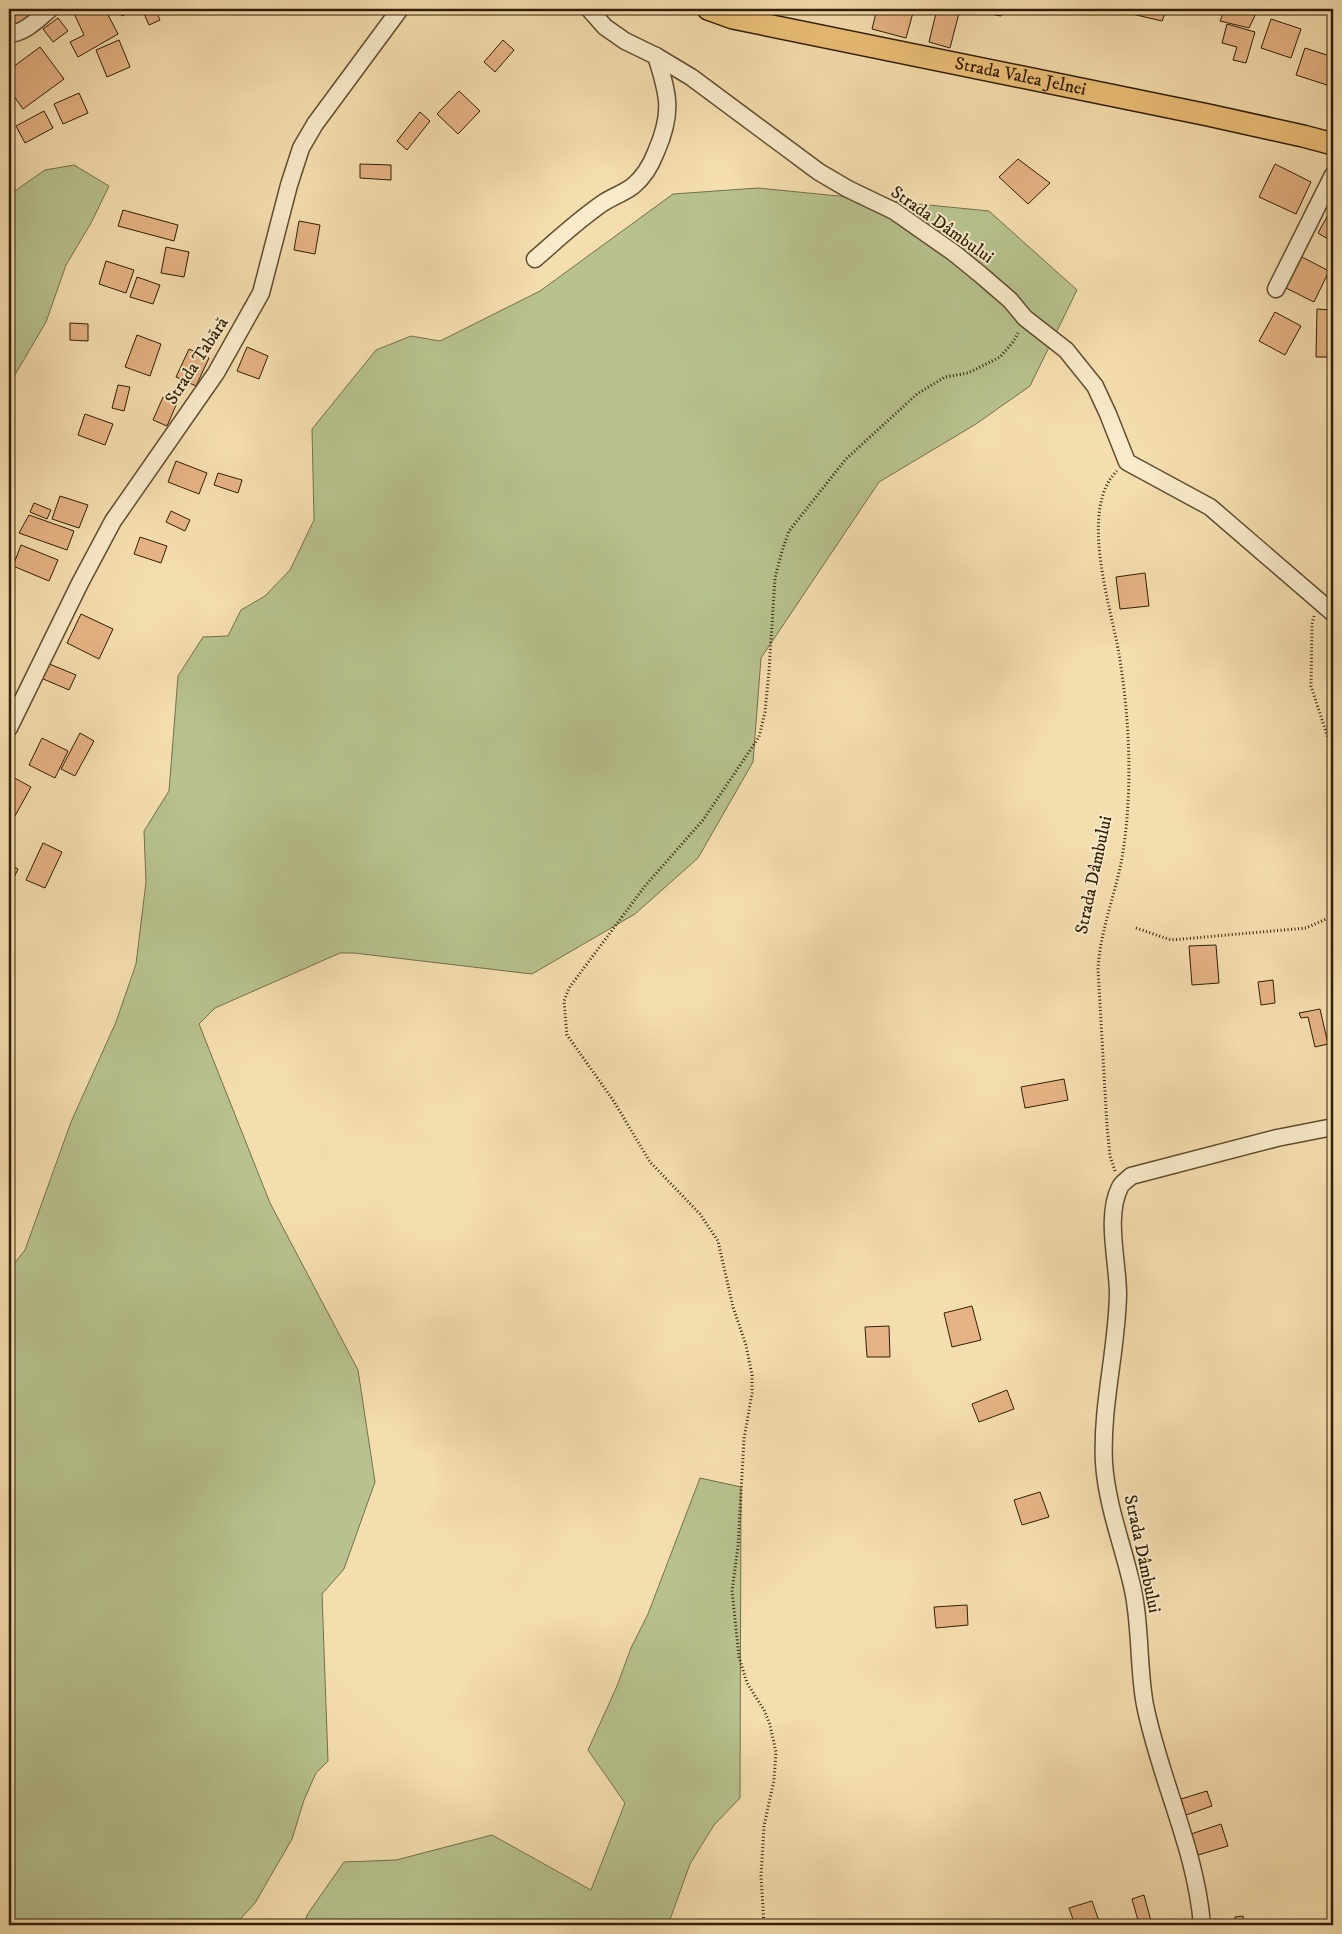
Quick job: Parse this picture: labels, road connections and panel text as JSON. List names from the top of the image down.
{
  "streets": {
    "main road": ["Strada Valea Jelnei"],
    "street": ["Strada Dâmbului", "Strada Tabără"]
  }
}
